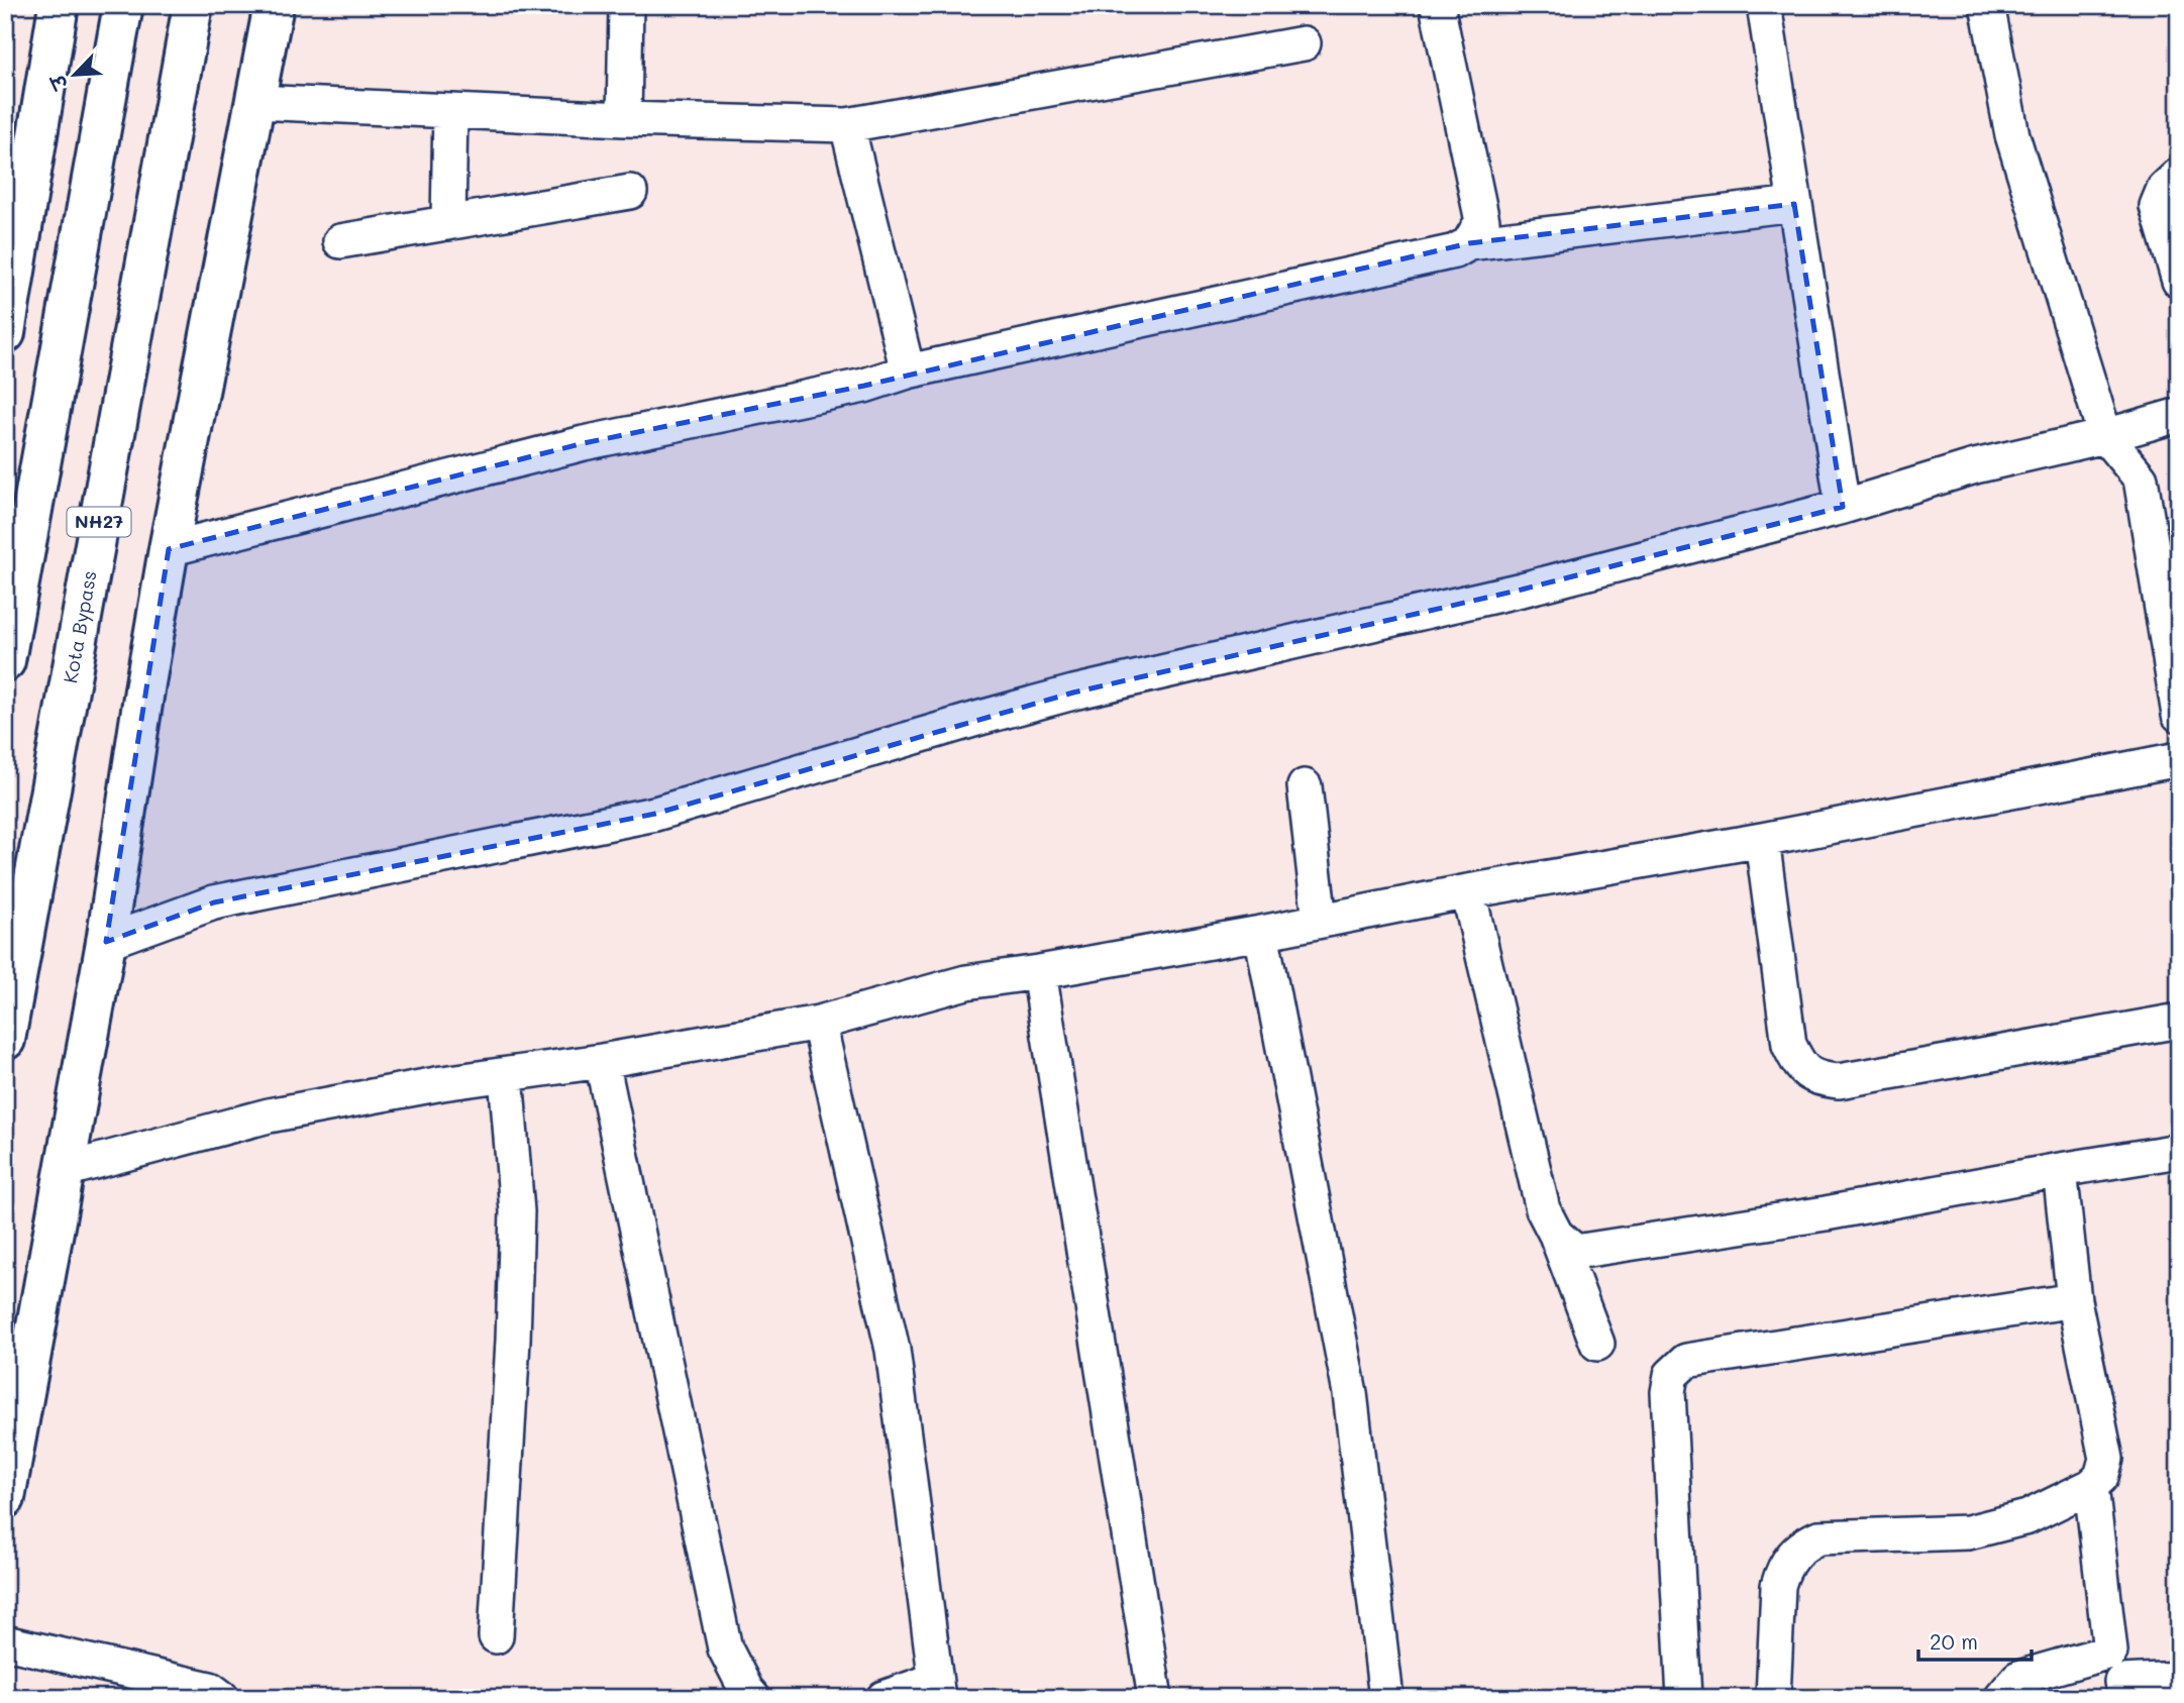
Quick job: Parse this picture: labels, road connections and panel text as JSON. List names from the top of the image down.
{
  "streets": {
    "main road": ["NH27", "Kota Bypass"]
  },
  "scale_bar": "20 m",
  "north": "bottom left"
}
